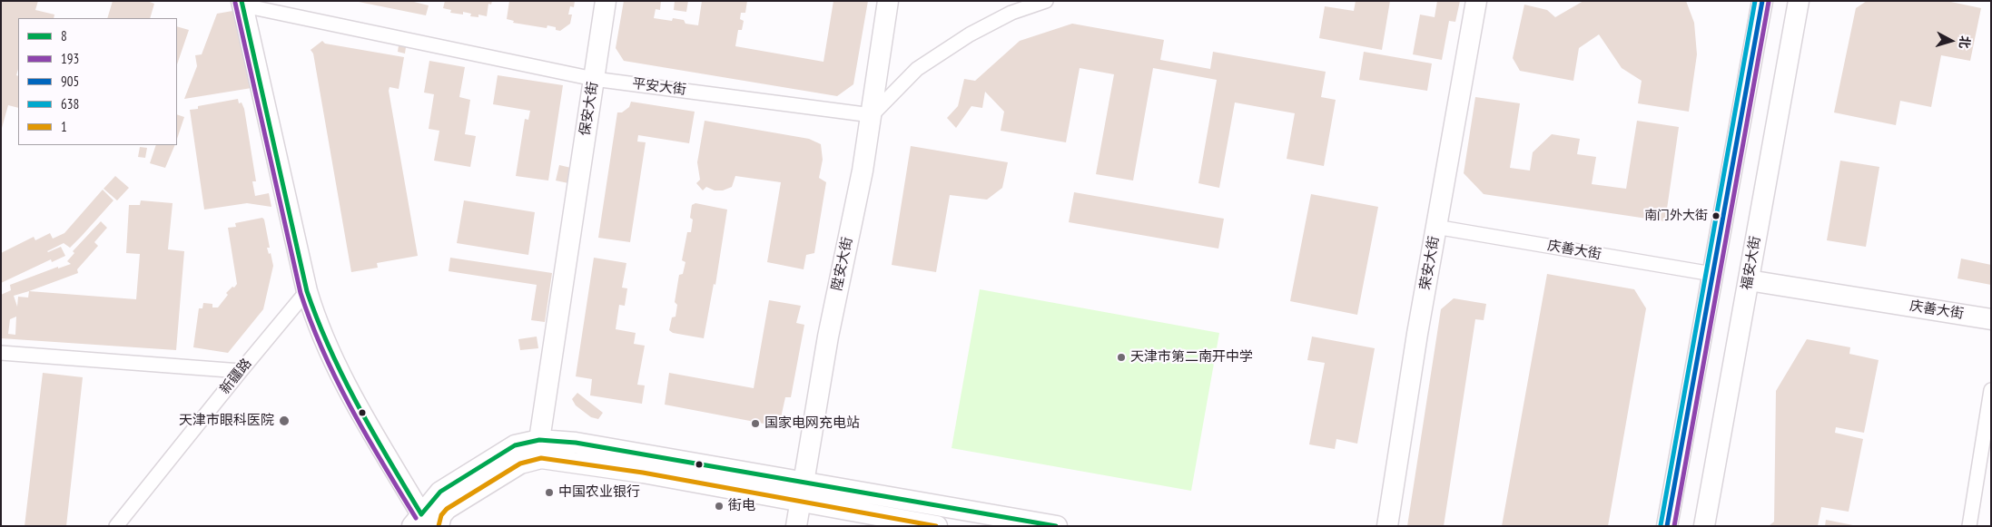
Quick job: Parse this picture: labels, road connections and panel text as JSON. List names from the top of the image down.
{
  "streets": {
    "street": [
      "平安大街",
      "保安大街",
      "庆善大街",
      "荣安大街",
      "福安大街",
      "陞安大街",
      "新疆路"
    ]
  },
  "crossings": [
    ["平安大街", "保安大街"],
    ["平安大街", "陞安大街"],
    ["庆善大街", "荣安大街"],
    ["庆善大街", "福安大街"]
  ],
  "places": [
    "南门外大街",
    "天津市第二南开中学",
    "天津市眼科医院",
    "国家电网充电站",
    "中国农业银行",
    "街电"
  ],
  "lines": [
    "transit line 8",
    "transit line 905",
    "transit line 638",
    "transit line 193",
    "transit line 1"
  ],
  "legend": [
    "8",
    "193",
    "905",
    "638",
    "1"
  ],
  "north": "right"
}
